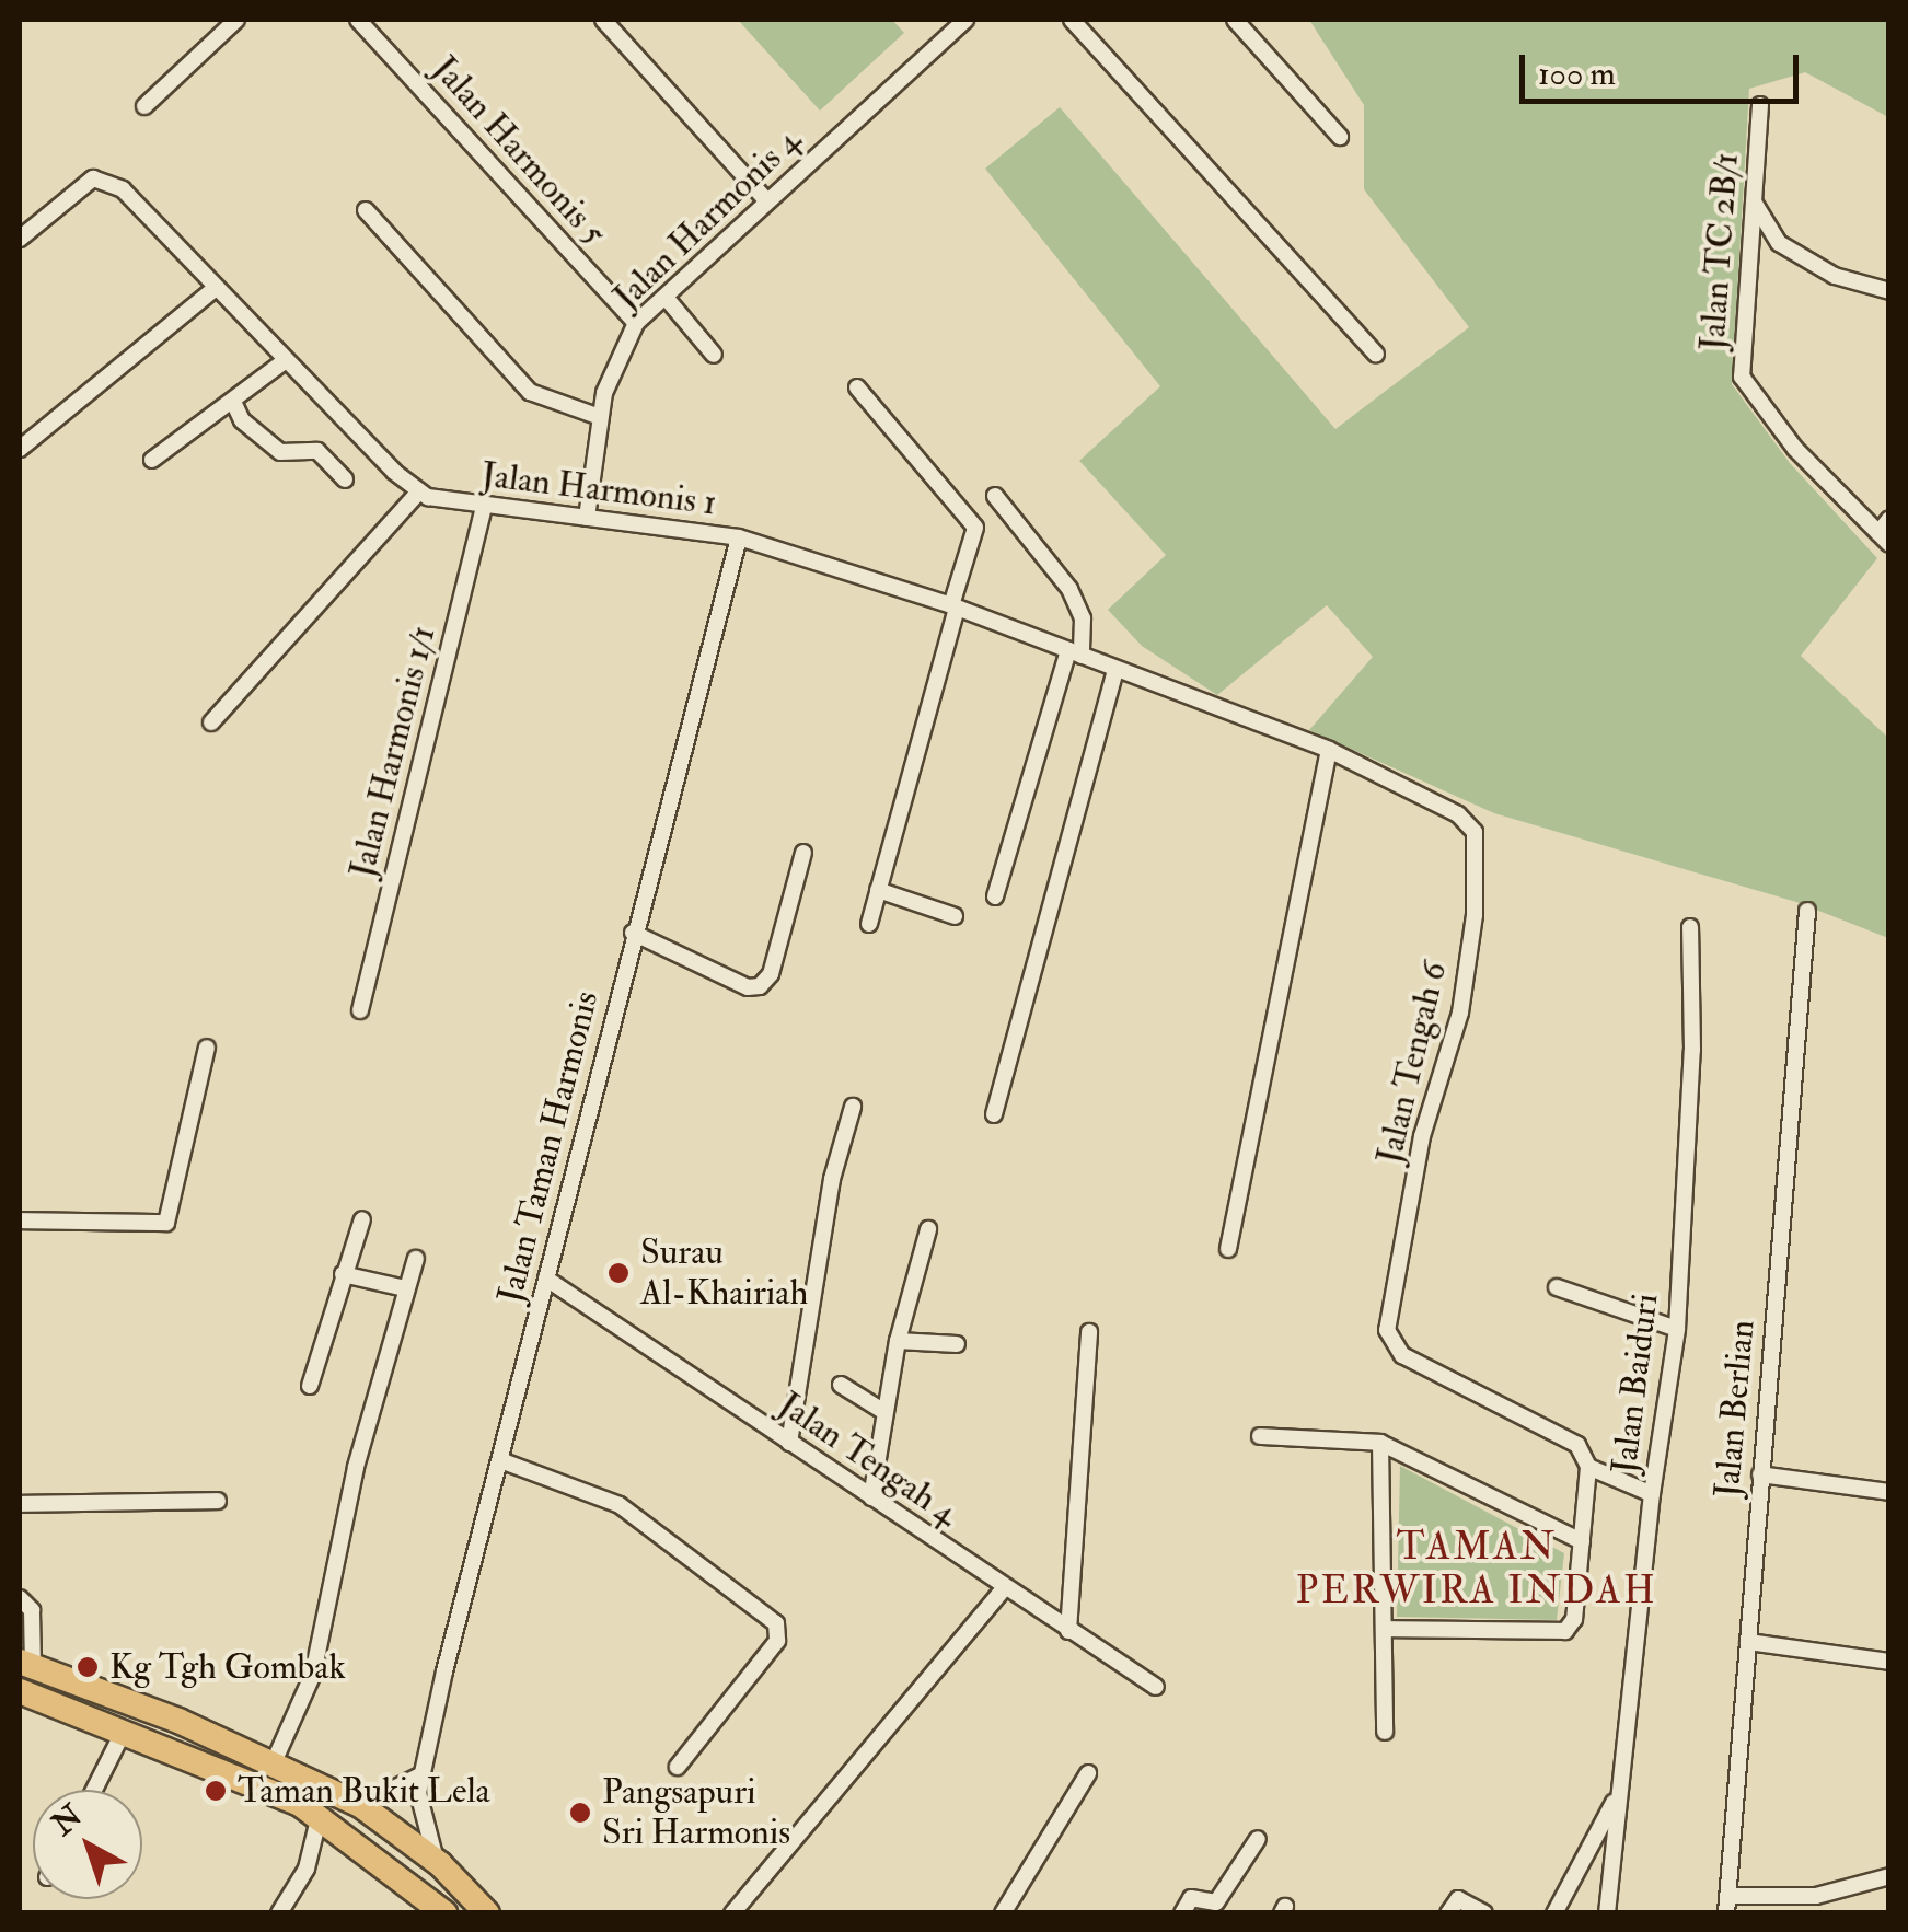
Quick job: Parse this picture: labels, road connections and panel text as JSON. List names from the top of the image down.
{
  "streets": {
    "street": [
      "Jalan Harmonis 5",
      "Jalan Harmonis 4",
      "Jalan TC 2B/1",
      "Jalan Harmonis 1",
      "Jalan Harmonis 1/1",
      "Jalan Tengah 6",
      "Jalan Taman Harmonis",
      "Jalan Baiduri",
      "Jalan Berlian",
      "Jalan Tengah 4"
    ]
  },
  "crossings": [
    ["Jalan Harmonis 5", "Jalan Harmonis 4"],
    ["Jalan Harmonis 4", "Jalan Harmonis 1"],
    ["Jalan Harmonis 1", "Jalan Harmonis 1/1"],
    ["Jalan Harmonis 1", "Jalan Tengah 6"],
    ["Jalan Harmonis 1", "Jalan Taman Harmonis"],
    ["Jalan Taman Harmonis", "Jalan Tengah 4"]
  ],
  "districts": ["TAMAN PERWIRA INDAH"],
  "places": [
    "Surau Al-Khairiah",
    "Kg Tgh Gombak",
    "Taman Bukit Lela",
    "Pangsapuri Sri Harmonis"
  ],
  "scale_bar": "100 m",
  "north": "top left"
}
